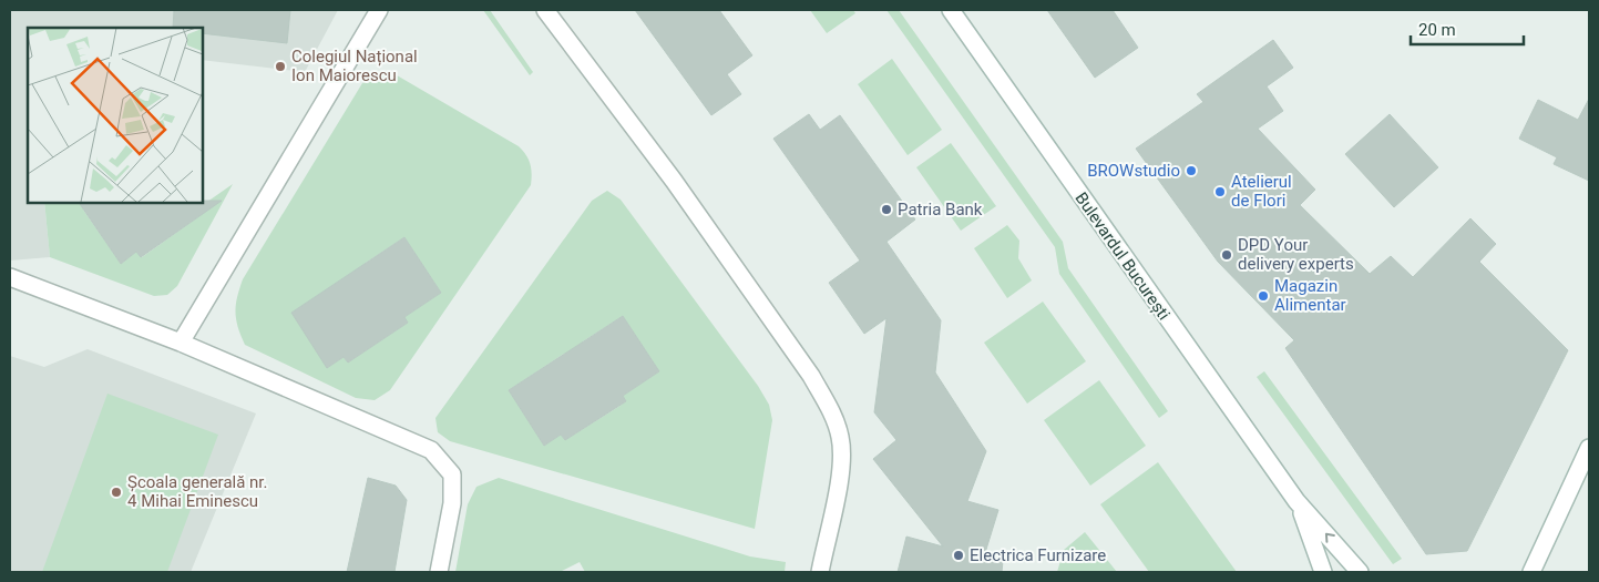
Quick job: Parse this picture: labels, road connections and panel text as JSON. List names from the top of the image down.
{
  "streets": {
    "main road": ["Bulevardul București"]
  },
  "places": [
    "Colegiul Național Ion Maiorescu",
    "BROWstudio",
    "Atelierul de Flori",
    "Patria Bank",
    "DPD Your delivery experts",
    "Magazin Alimentar",
    "Școala generală nr. 4 Mihai Eminescu",
    "Electrica Furnizare"
  ],
  "scale_bar": "20 m"
}
